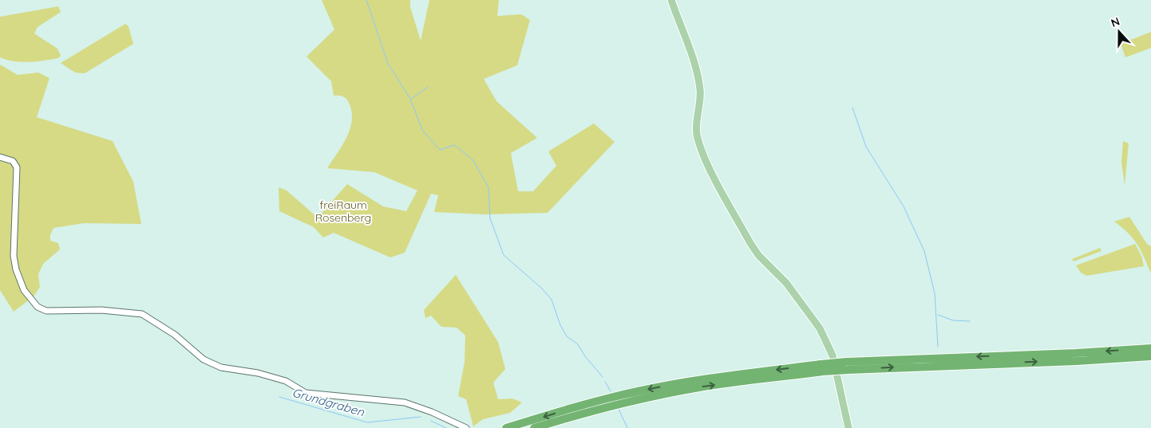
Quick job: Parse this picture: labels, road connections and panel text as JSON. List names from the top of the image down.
{
  "water": ["Grundgraben"],
  "parks": ["freiRaum Rosenberg"],
  "north": "top"
}
